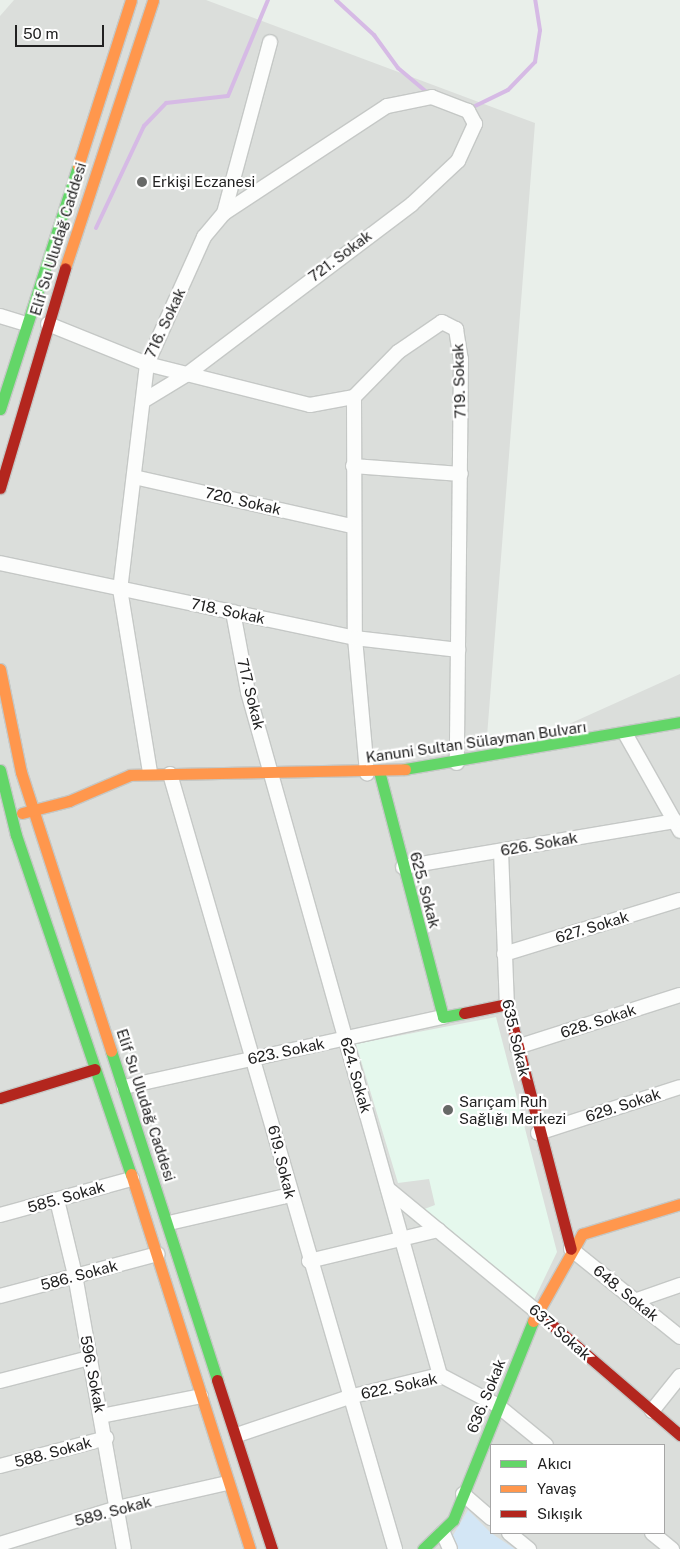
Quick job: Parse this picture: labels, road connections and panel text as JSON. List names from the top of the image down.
{
  "streets": {
    "main road": [
      "Elif Su Uludağ Caddesi",
      "Kanuni Sultan Sülayman Bulvarı",
      "625. Sokak",
      "635. Sokak",
      "623. Sokak",
      "637. Sokak",
      "636. Sokak"
    ],
    "street": [
      "721. Sokak",
      "716. Sokak",
      "719. Sokak",
      "720. Sokak",
      "718. Sokak",
      "717. Sokak",
      "626. Sokak",
      "627. Sokak",
      "628. Sokak",
      "624. Sokak",
      "629. Sokak",
      "619. Sokak",
      "585. Sokak",
      "586. Sokak",
      "648. Sokak",
      "596. Sokak",
      "622. Sokak",
      "588. Sokak",
      "589. Sokak"
    ]
  },
  "crossings": [
    ["Elif Su Uludağ Caddesi", "623. Sokak"],
    ["Elif Su Uludağ Caddesi", "622. Sokak"],
    ["721. Sokak", "716. Sokak"],
    ["716. Sokak", "720. Sokak"],
    ["716. Sokak", "718. Sokak"],
    ["716. Sokak", "Kanuni Sultan Sülayman Bulvarı"],
    ["719. Sokak", "718. Sokak"],
    ["719. Sokak", "Kanuni Sultan Sülayman Bulvarı"],
    ["718. Sokak", "717. Sokak"],
    ["717. Sokak", "Kanuni Sultan Sülayman Bulvarı"],
    ["717. Sokak", "624. Sokak"],
    ["Kanuni Sultan Sülayman Bulvarı", "625. Sokak"],
    ["Kanuni Sultan Sülayman Bulvarı", "624. Sokak"],
    ["Kanuni Sultan Sülayman Bulvarı", "619. Sokak"],
    ["626. Sokak", "625. Sokak"],
    ["626. Sokak", "635. Sokak"],
    ["625. Sokak", "623. Sokak"],
    ["627. Sokak", "635. Sokak"],
    ["628. Sokak", "635. Sokak"],
    ["635. Sokak", "623. Sokak"],
    ["635. Sokak", "629. Sokak"],
    ["635. Sokak", "648. Sokak"],
    ["635. Sokak", "636. Sokak"],
    ["623. Sokak", "624. Sokak"],
    ["623. Sokak", "619. Sokak"],
    ["624. Sokak", "637. Sokak"],
    ["624. Sokak", "622. Sokak"],
    ["619. Sokak", "622. Sokak"],
    ["585. Sokak", "596. Sokak"],
    ["586. Sokak", "596. Sokak"],
    ["648. Sokak", "636. Sokak"],
    ["637. Sokak", "636. Sokak"],
    ["596. Sokak", "588. Sokak"],
    ["596. Sokak", "589. Sokak"],
    ["622. Sokak", "636. Sokak"]
  ],
  "places": ["Erkişi Eczanesi", "Sarıçam Ruh Sağlığı Merkezi"],
  "legend": ["Akıcı", "Yavaş", "Sıkışık"],
  "scale_bar": "50 m"
}
